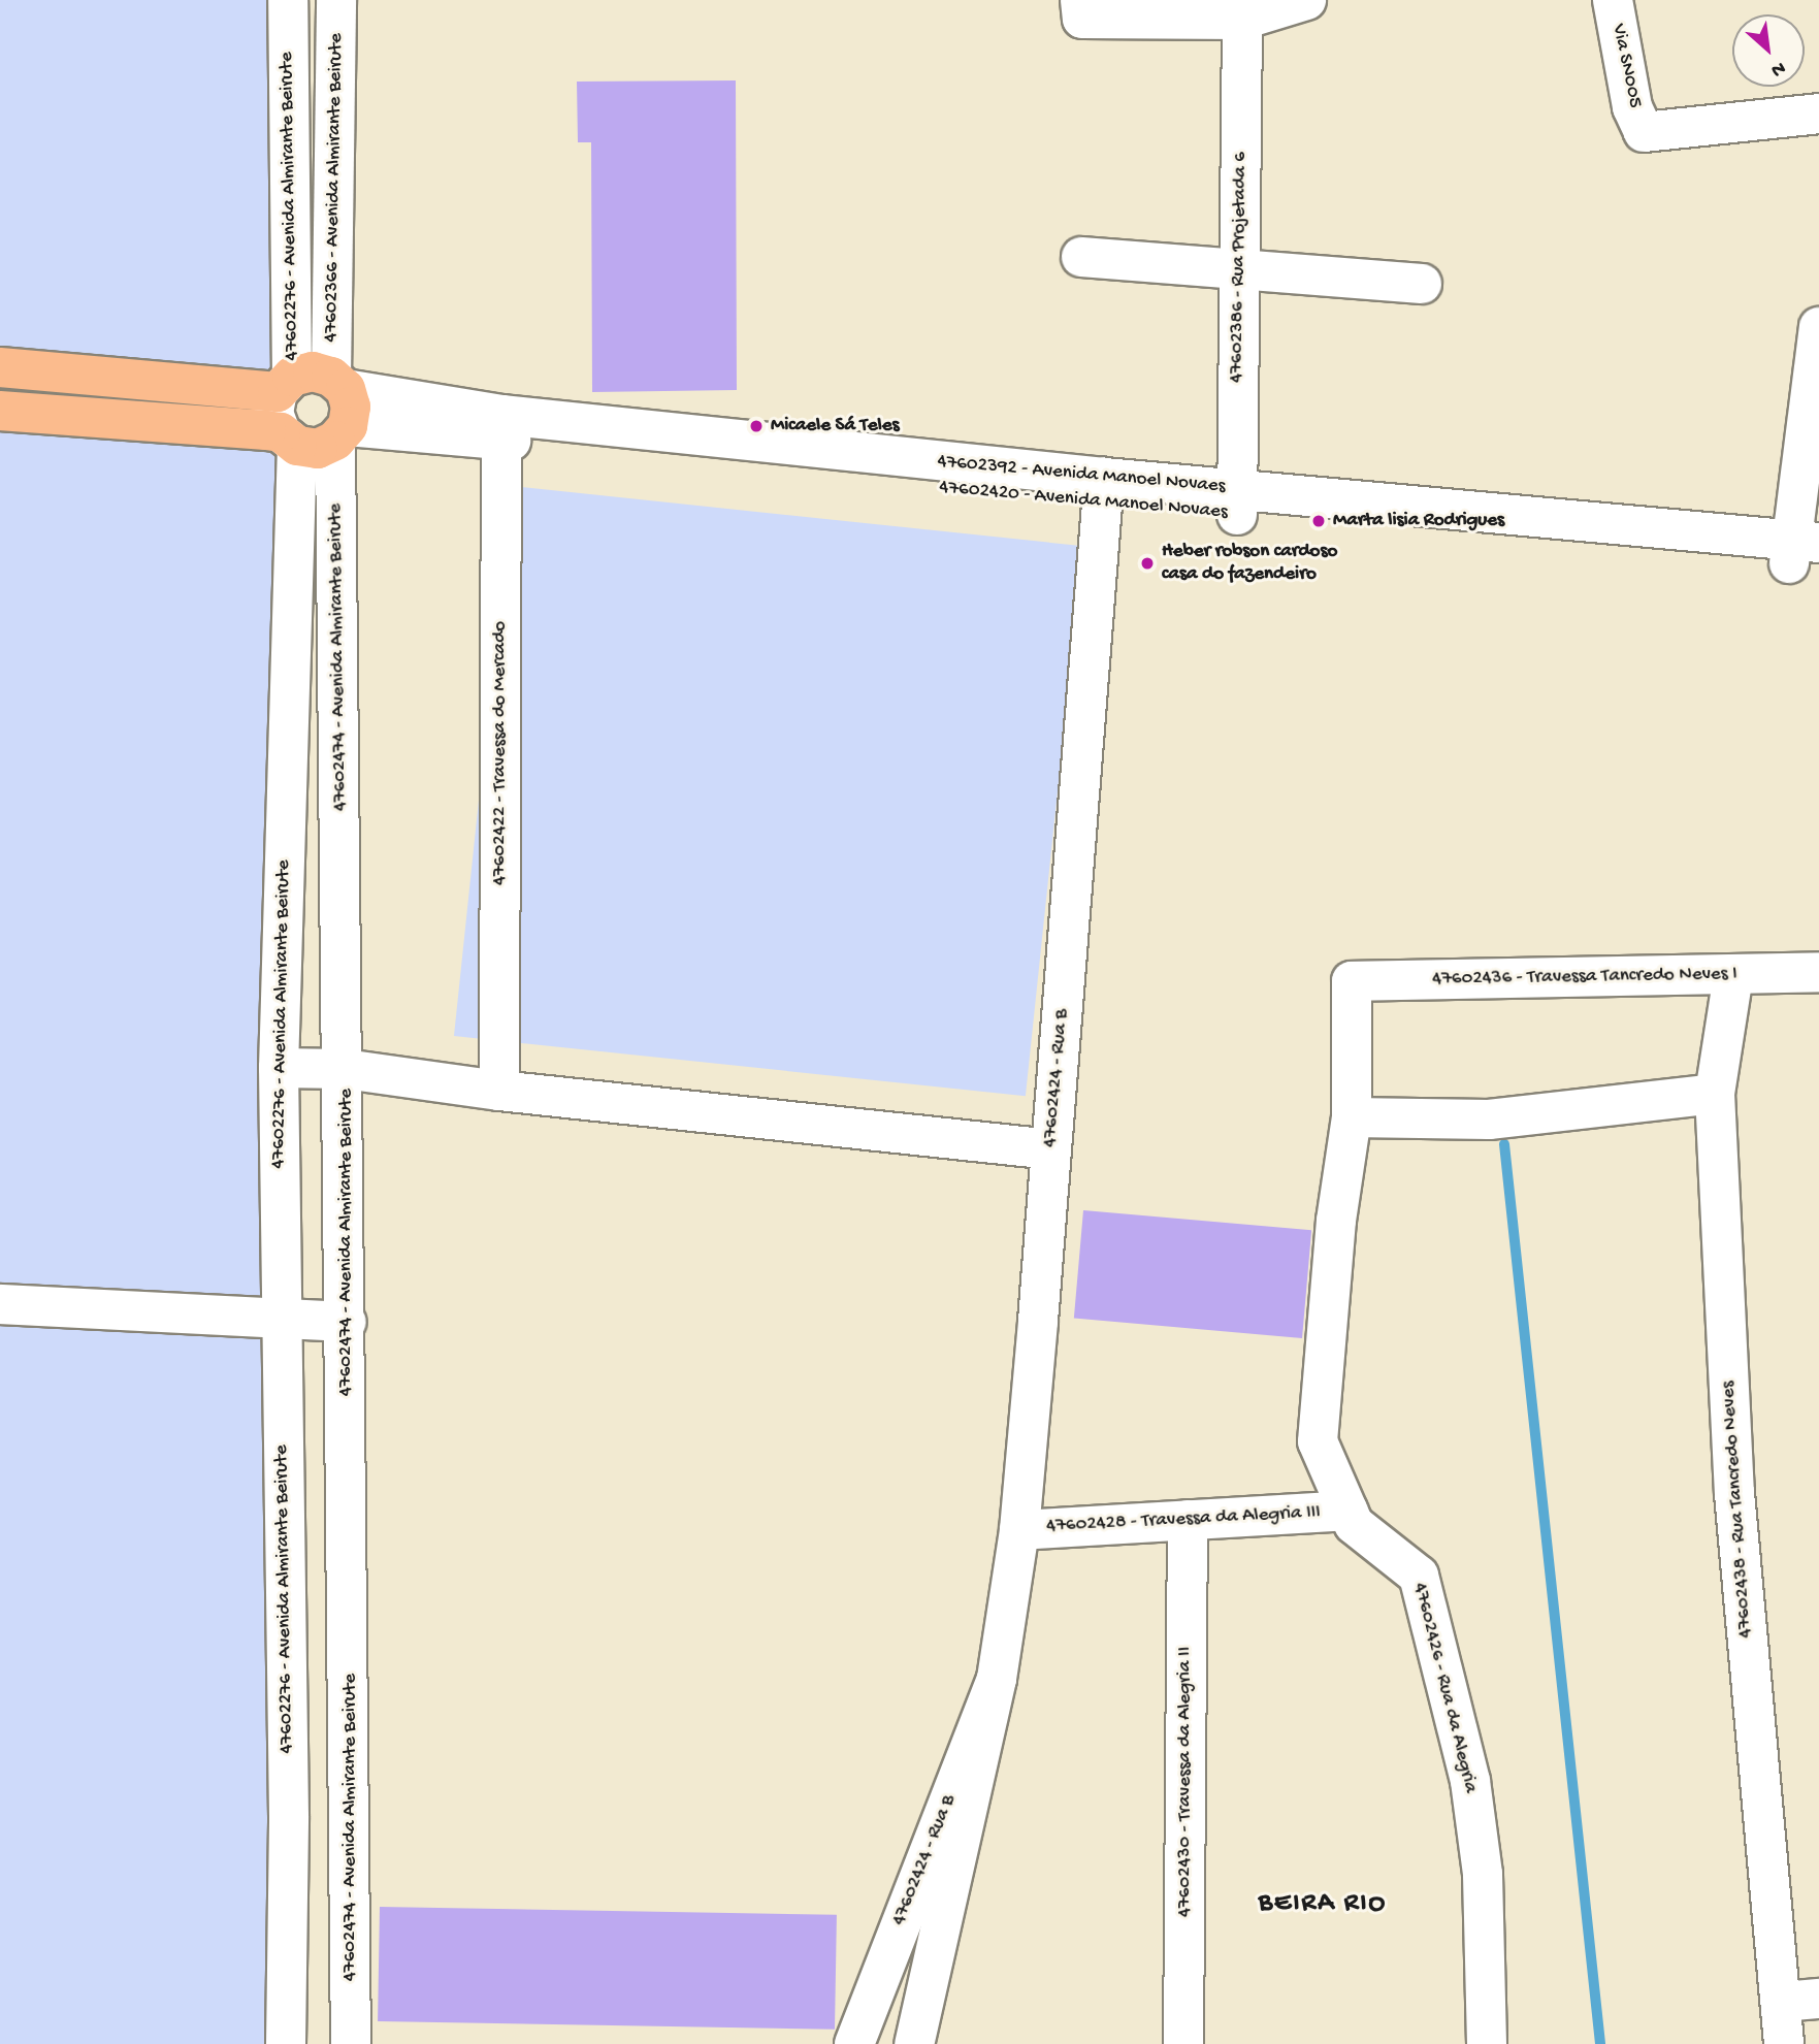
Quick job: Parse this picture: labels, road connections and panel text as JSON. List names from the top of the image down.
{
  "streets": {
    "street": [
      "Via SN005",
      "47602366 - Avenida Almirante Beirute",
      "47602276 - Avenida Almirante Beirute",
      "47602386 - Rua Projetada 6",
      "47602420 - Avenida Manoel Novaes",
      "47602474 - Avenida Almirante Beirute",
      "47602422 - Travessa do Mercado",
      "47602436 - Travessa Tancredo Neves I",
      "47602424 - Rua B",
      "47602438 - Rua Tancredo Neves",
      "47602428 - Travessa da Alegria III",
      "47602426 - Rua da Alegria",
      "47602430 - Travessa da Alegria II"
    ]
  },
  "crossings": [
    ["47602366 - Avenida Almirante Beirute", "47602276 - Avenida Almirante Beirute"],
    ["47602366 - Avenida Almirante Beirute", "47602420 - Avenida Manoel Novaes"],
    ["47602366 - Avenida Almirante Beirute", "47602474 - Avenida Almirante Beirute"],
    ["47602276 - Avenida Almirante Beirute", "47602420 - Avenida Manoel Novaes"],
    ["47602276 - Avenida Almirante Beirute", "47602474 - Avenida Almirante Beirute"],
    ["47602386 - Rua Projetada 6", "47602420 - Avenida Manoel Novaes"],
    ["47602420 - Avenida Manoel Novaes", "47602474 - Avenida Almirante Beirute"],
    ["47602420 - Avenida Manoel Novaes", "47602422 - Travessa do Mercado"],
    ["47602420 - Avenida Manoel Novaes", "47602424 - Rua B"],
    ["47602436 - Travessa Tancredo Neves I", "47602438 - Rua Tancredo Neves"],
    ["47602436 - Travessa Tancredo Neves I", "47602426 - Rua da Alegria"],
    ["47602424 - Rua B", "47602428 - Travessa da Alegria III"],
    ["47602428 - Travessa da Alegria III", "47602426 - Rua da Alegria"],
    ["47602428 - Travessa da Alegria III", "47602430 - Travessa da Alegria II"]
  ],
  "districts": ["BEIRA RIO"],
  "places": ["Micaele Sá Teles", "Marta lisia Rodrigues", "Heber robson cardoso casa do fazendeiro"],
  "north": "bottom right"
}
